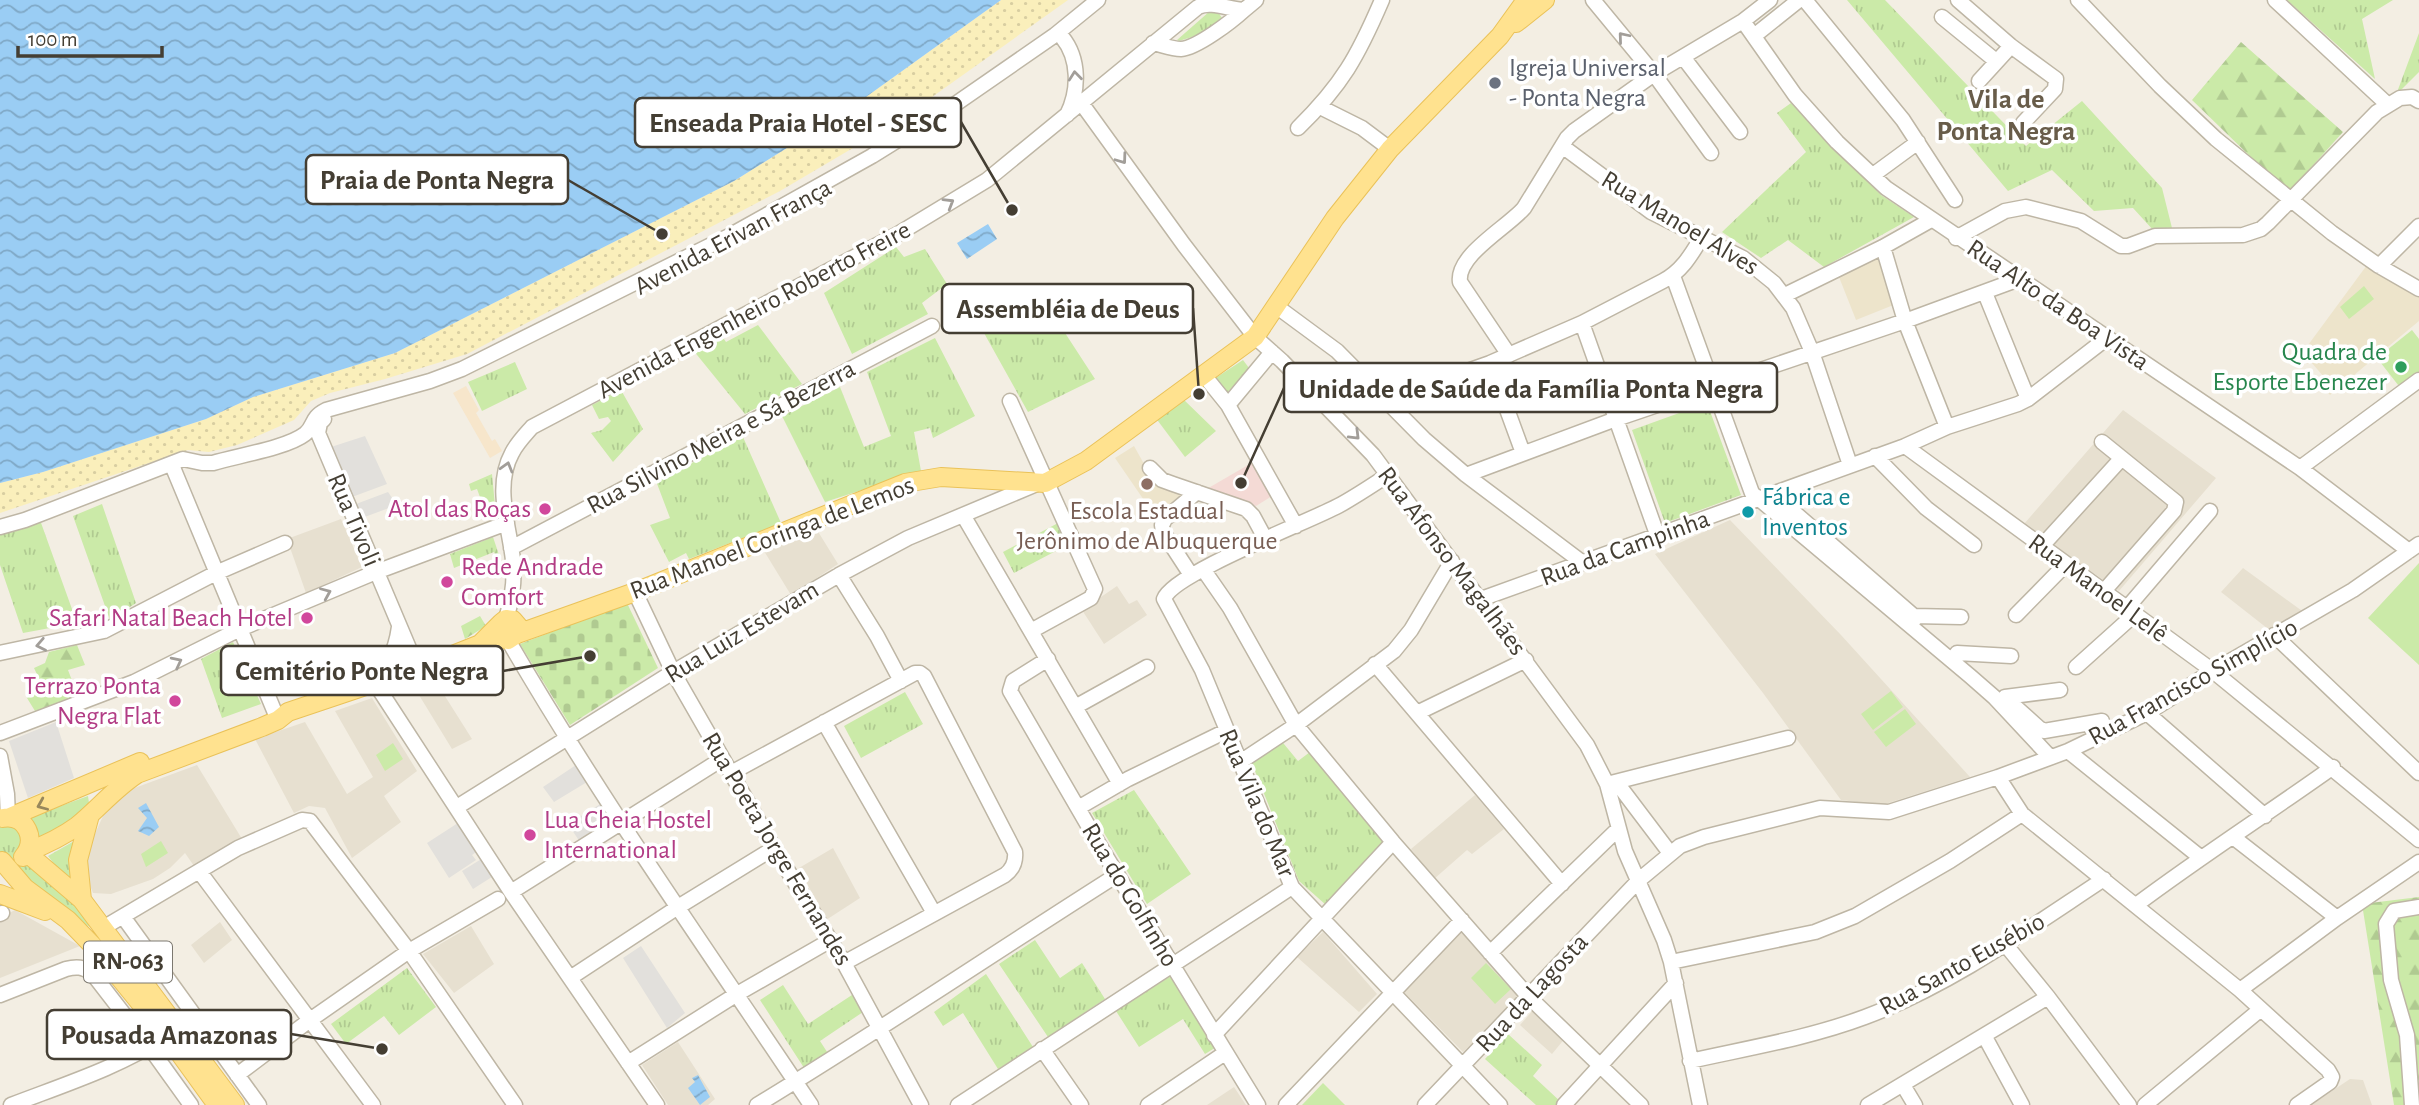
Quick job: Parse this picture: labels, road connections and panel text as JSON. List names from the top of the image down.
{
  "streets": {
    "main road": ["Rua Manoel Coringa de Lemos", "RN-063"],
    "street": [
      "Rua Manoel Alves",
      "Avenida Erivan França",
      "Rua Alto da Boa Vista",
      "Avenida Engenheiro Roberto Freire",
      "Rua Silvino Meira e Sá Bezerra",
      "Rua Tivoli",
      "Rua da Campinha",
      "Rua Afonso Magalhães",
      "Rua Manoel Lelê",
      "Rua Luiz Estevam",
      "Rua Francisco Simplício",
      "Rua Vila do Mar",
      "Rua Poeta Jorge Fernandes",
      "Rua do Golfinho",
      "Rua Santo Eusébio",
      "Rua da Lagosta"
    ]
  },
  "crossings": [
    ["Rua Manoel Alves", "Rua da Campinha"],
    ["Avenida Erivan França", "Rua Tivoli"],
    ["Rua Alto da Boa Vista", "Rua da Campinha"],
    ["Rua Alto da Boa Vista", "Rua Francisco Simplício"],
    ["Avenida Engenheiro Roberto Freire", "Rua Silvino Meira e Sá Bezerra"],
    ["Avenida Engenheiro Roberto Freire", "Rua Manoel Coringa de Lemos"],
    ["Rua Manoel Coringa de Lemos", "Rua Luiz Estevam"],
    ["Rua Manoel Coringa de Lemos", "Rua Poeta Jorge Fernandes"],
    ["Rua da Campinha", "Rua Afonso Magalhães"],
    ["Rua da Campinha", "Rua Manoel Lelê"],
    ["Rua Afonso Magalhães", "Rua Francisco Simplício"],
    ["Rua Afonso Magalhães", "Rua Santo Eusébio"],
    ["Rua Afonso Magalhães", "Rua da Lagosta"],
    ["Rua Manoel Lelê", "Rua Francisco Simplício"],
    ["Rua Luiz Estevam", "Rua Poeta Jorge Fernandes"],
    ["Rua Francisco Simplício", "Rua da Lagosta"],
    ["Rua Vila do Mar", "Rua da Lagosta"]
  ],
  "districts": ["Vila de Ponta Negra"],
  "places": [
    "Igreja Universal - Ponta Negra",
    "Enseada Praia Hotel - SESC",
    "Praia de Ponta Negra",
    "Quadra de Esporte Ebenezer",
    "Assembléia de Deus",
    "Unidade de Saúde da Família Ponta Negra",
    "Escola Estadual Jerônimo de Albuquerque",
    "Atol das Roças",
    "Fábrica e Inventos",
    "Rede Andrade Comfort",
    "Safari Natal Beach Hotel",
    "Cemitério Ponte Negra",
    "Terrazo Ponta Negra Flat",
    "Lua Cheia Hostel International",
    "Pousada Amazonas"
  ],
  "scale_bar": "100 m"
}
